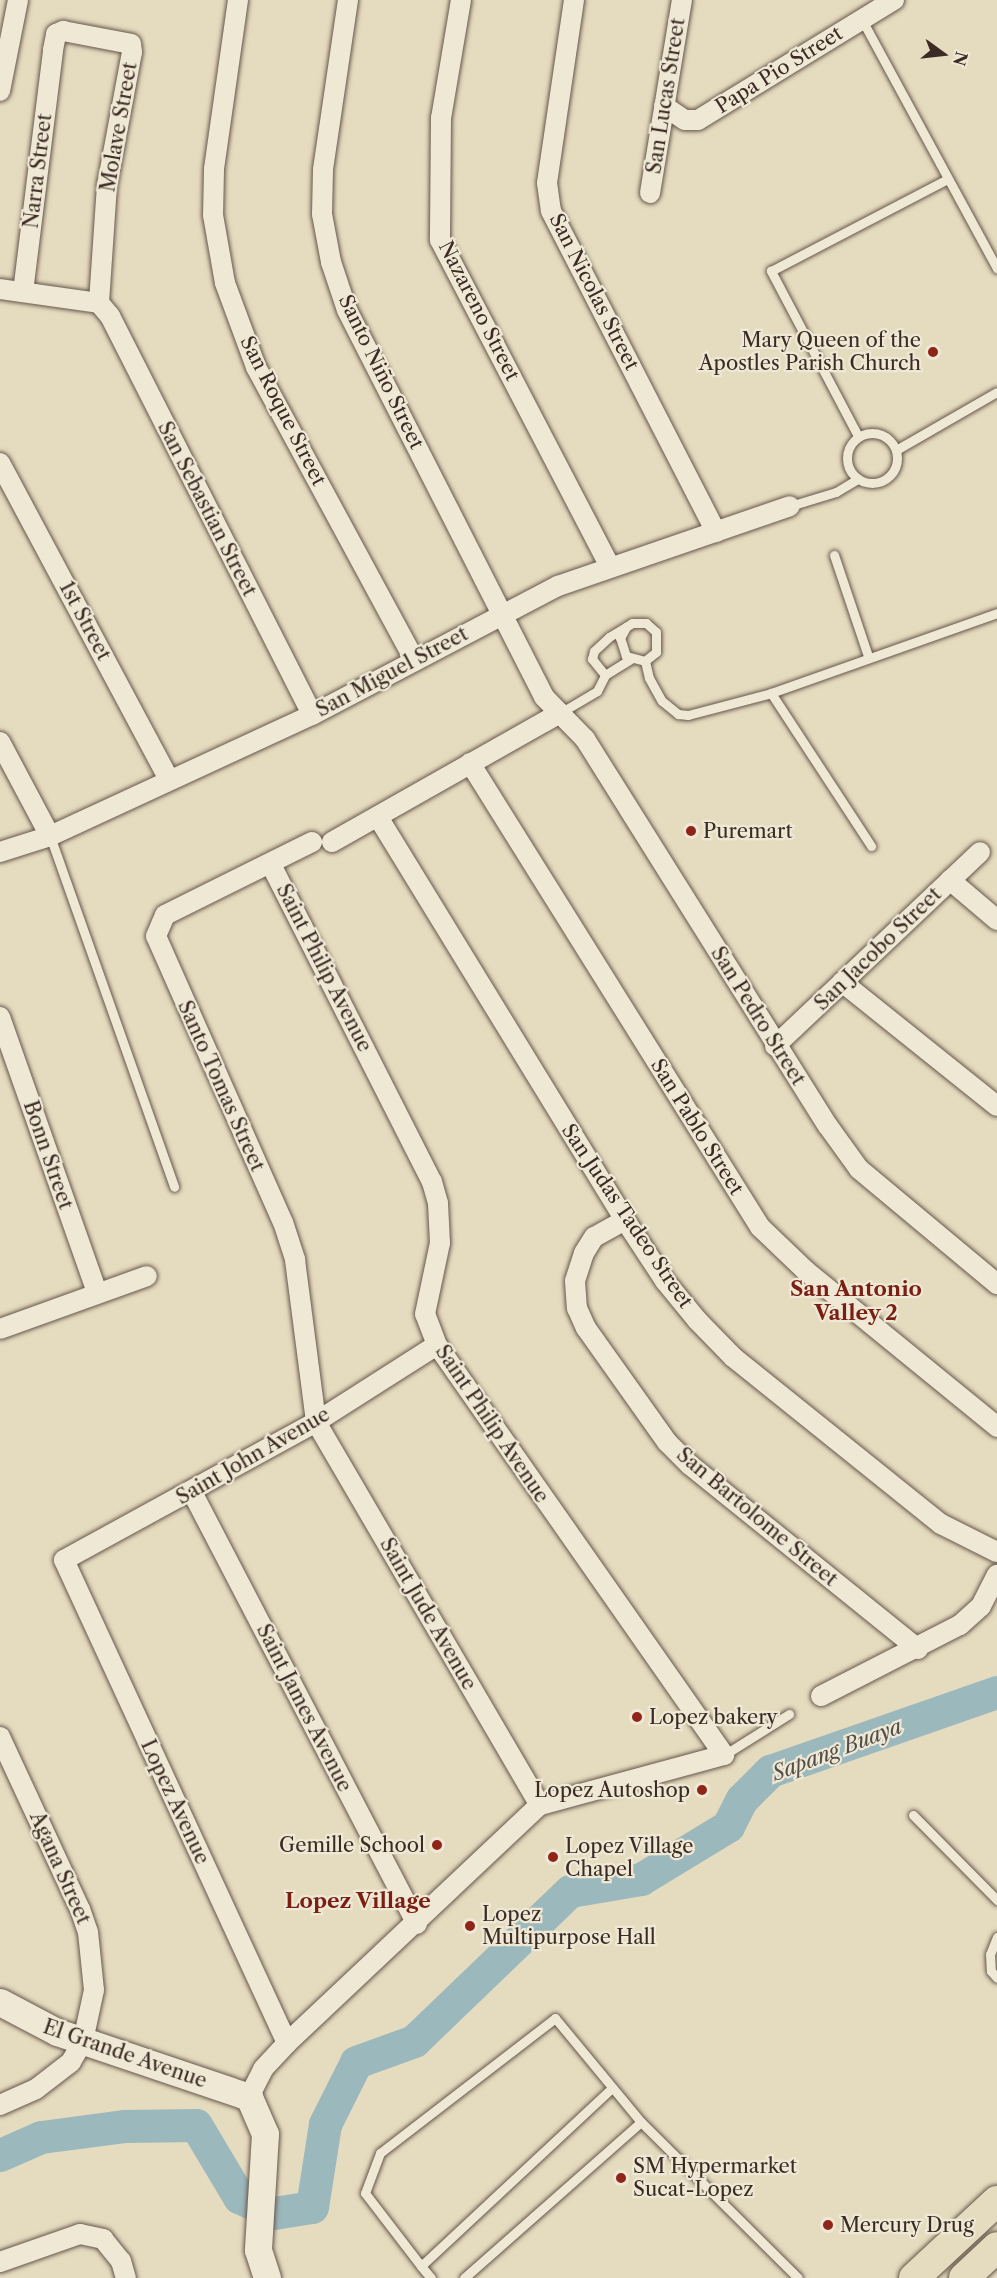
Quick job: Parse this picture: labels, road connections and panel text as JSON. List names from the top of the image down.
{
  "streets": {
    "street": [
      "Papa Pio Street",
      "San Lucas Street",
      "Molave Street",
      "Narra Street",
      "San Nicolas Street",
      "Nazareno Street",
      "Santo Niño Street",
      "San Roque Street",
      "San Sebastian Street",
      "1st Street",
      "San Miguel Street",
      "San Jacobo Street",
      "Saint Philip Avenue",
      "San Pedro Street",
      "Santo Tomas Street",
      "San Pablo Street",
      "Bonn Street",
      "San Judas Tadeo Street",
      "Saint John Avenue",
      "San Bartolome Street",
      "Saint Jude Avenue",
      "Saint James Avenue",
      "Lopez Avenue",
      "Agana Street",
      "El Grande Avenue"
    ]
  },
  "crossings": [
    ["Papa Pio Street", "San Lucas Street"],
    ["Molave Street", "Narra Street"],
    ["Molave Street", "San Sebastian Street"],
    ["San Nicolas Street", "San Miguel Street"],
    ["Nazareno Street", "San Miguel Street"],
    ["Santo Niño Street", "San Miguel Street"],
    ["Santo Niño Street", "San Pedro Street"],
    ["San Roque Street", "San Miguel Street"],
    ["San Sebastian Street", "San Miguel Street"],
    ["1st Street", "San Miguel Street"],
    ["San Jacobo Street", "San Pedro Street"],
    ["Saint Philip Avenue", "Santo Tomas Street"],
    ["Saint Philip Avenue", "Saint John Avenue"],
    ["Santo Tomas Street", "Saint John Avenue"],
    ["Santo Tomas Street", "Saint Jude Avenue"],
    ["San Judas Tadeo Street", "San Bartolome Street"],
    ["Saint John Avenue", "Saint Jude Avenue"],
    ["Saint John Avenue", "Saint James Avenue"],
    ["Saint John Avenue", "Lopez Avenue"],
    ["Agana Street", "El Grande Avenue"]
  ],
  "districts": ["San Antonio Valley 2", "Lopez Village"],
  "water": ["Sapang Buaya"],
  "places": [
    "Mary Queen of the Apostles Parish Church",
    "Puremart",
    "Lopez bakery",
    "Lopez Autoshop",
    "Gemille School",
    "Lopez Village Chapel",
    "Lopez Multipurpose Hall",
    "SM Hypermarket Sucat-Lopez",
    "Mercury Drug"
  ],
  "north": "right"
}
